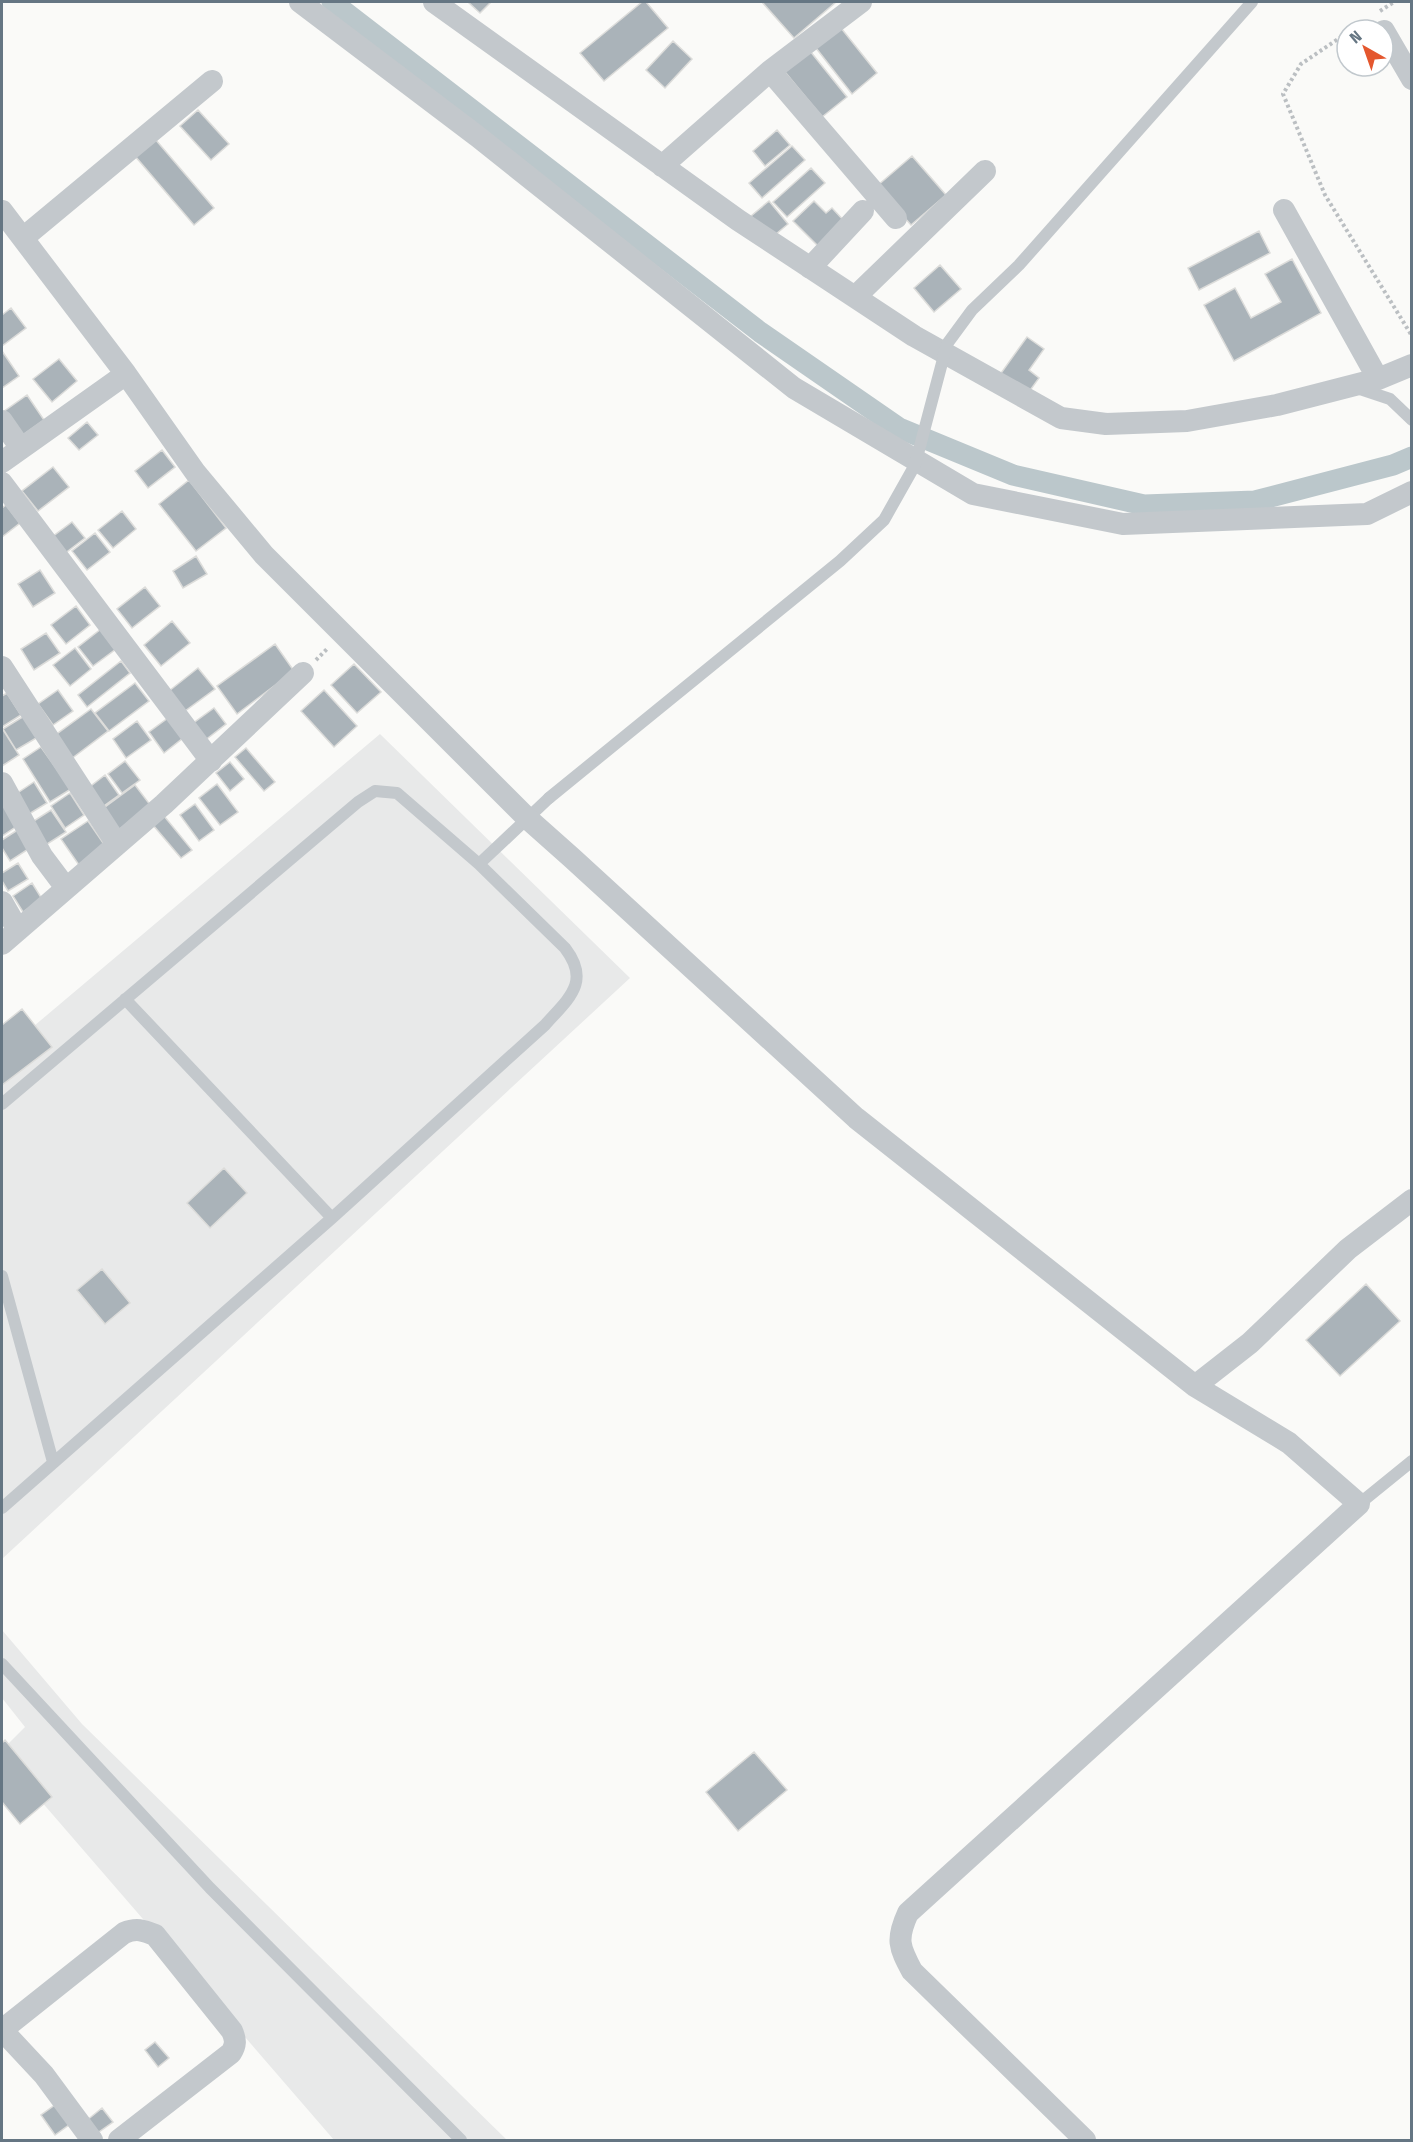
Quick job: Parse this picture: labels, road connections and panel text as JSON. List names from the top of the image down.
{
  "north": "top left"
}
